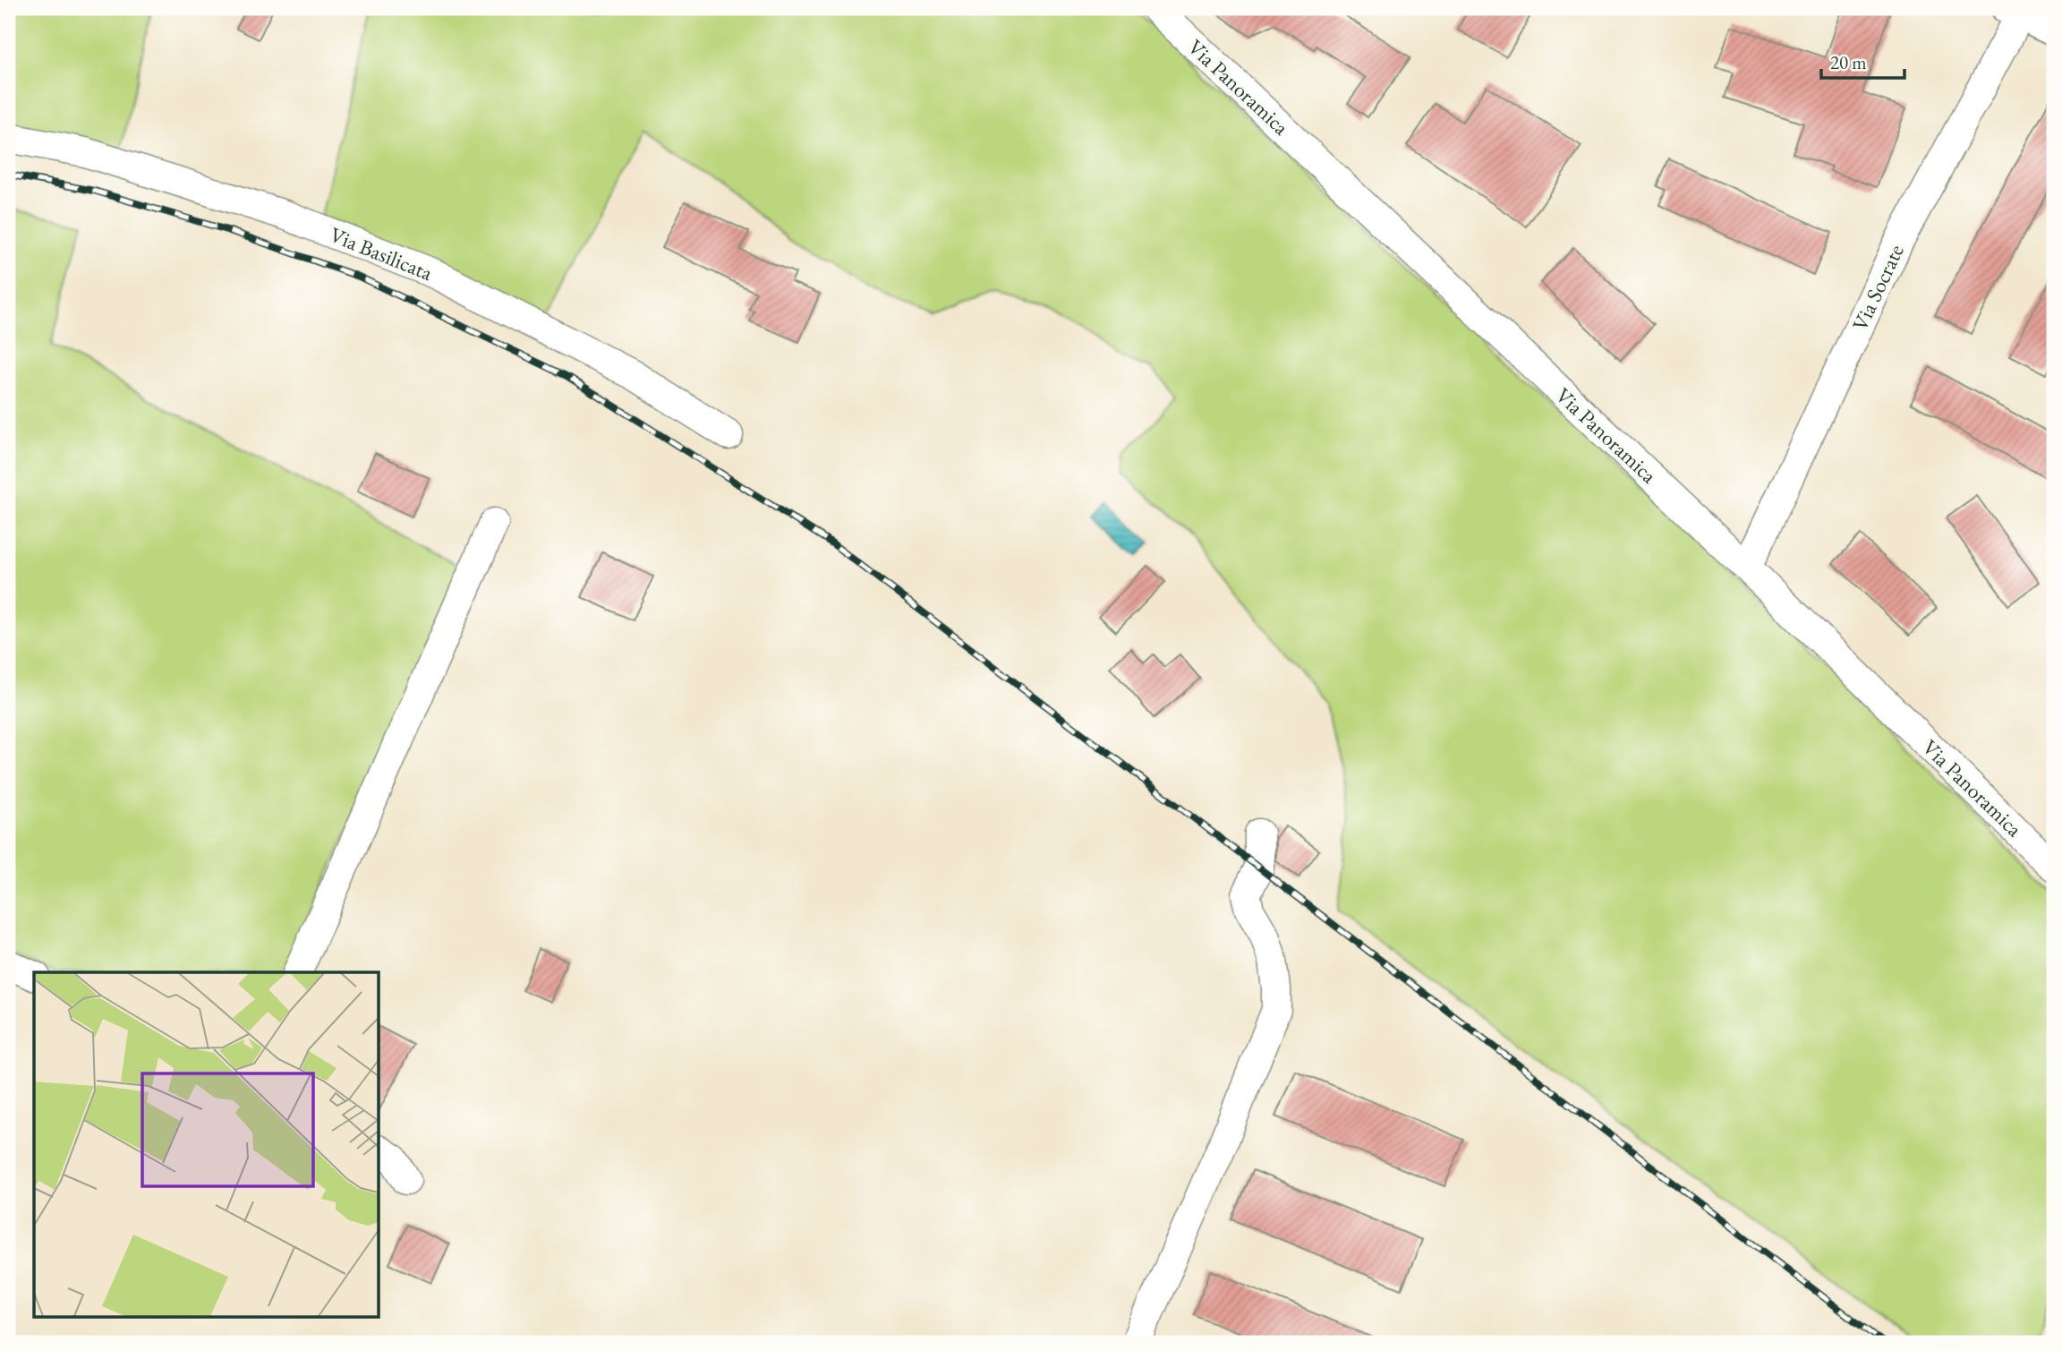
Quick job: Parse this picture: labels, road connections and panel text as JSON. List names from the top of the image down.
{
  "streets": {
    "street": ["Via Panoramica", "Via Basilicata", "Via Socrate"]
  },
  "crossings": [
    ["Via Panoramica", "Via Socrate"]
  ],
  "scale_bar": "20 m"
}
